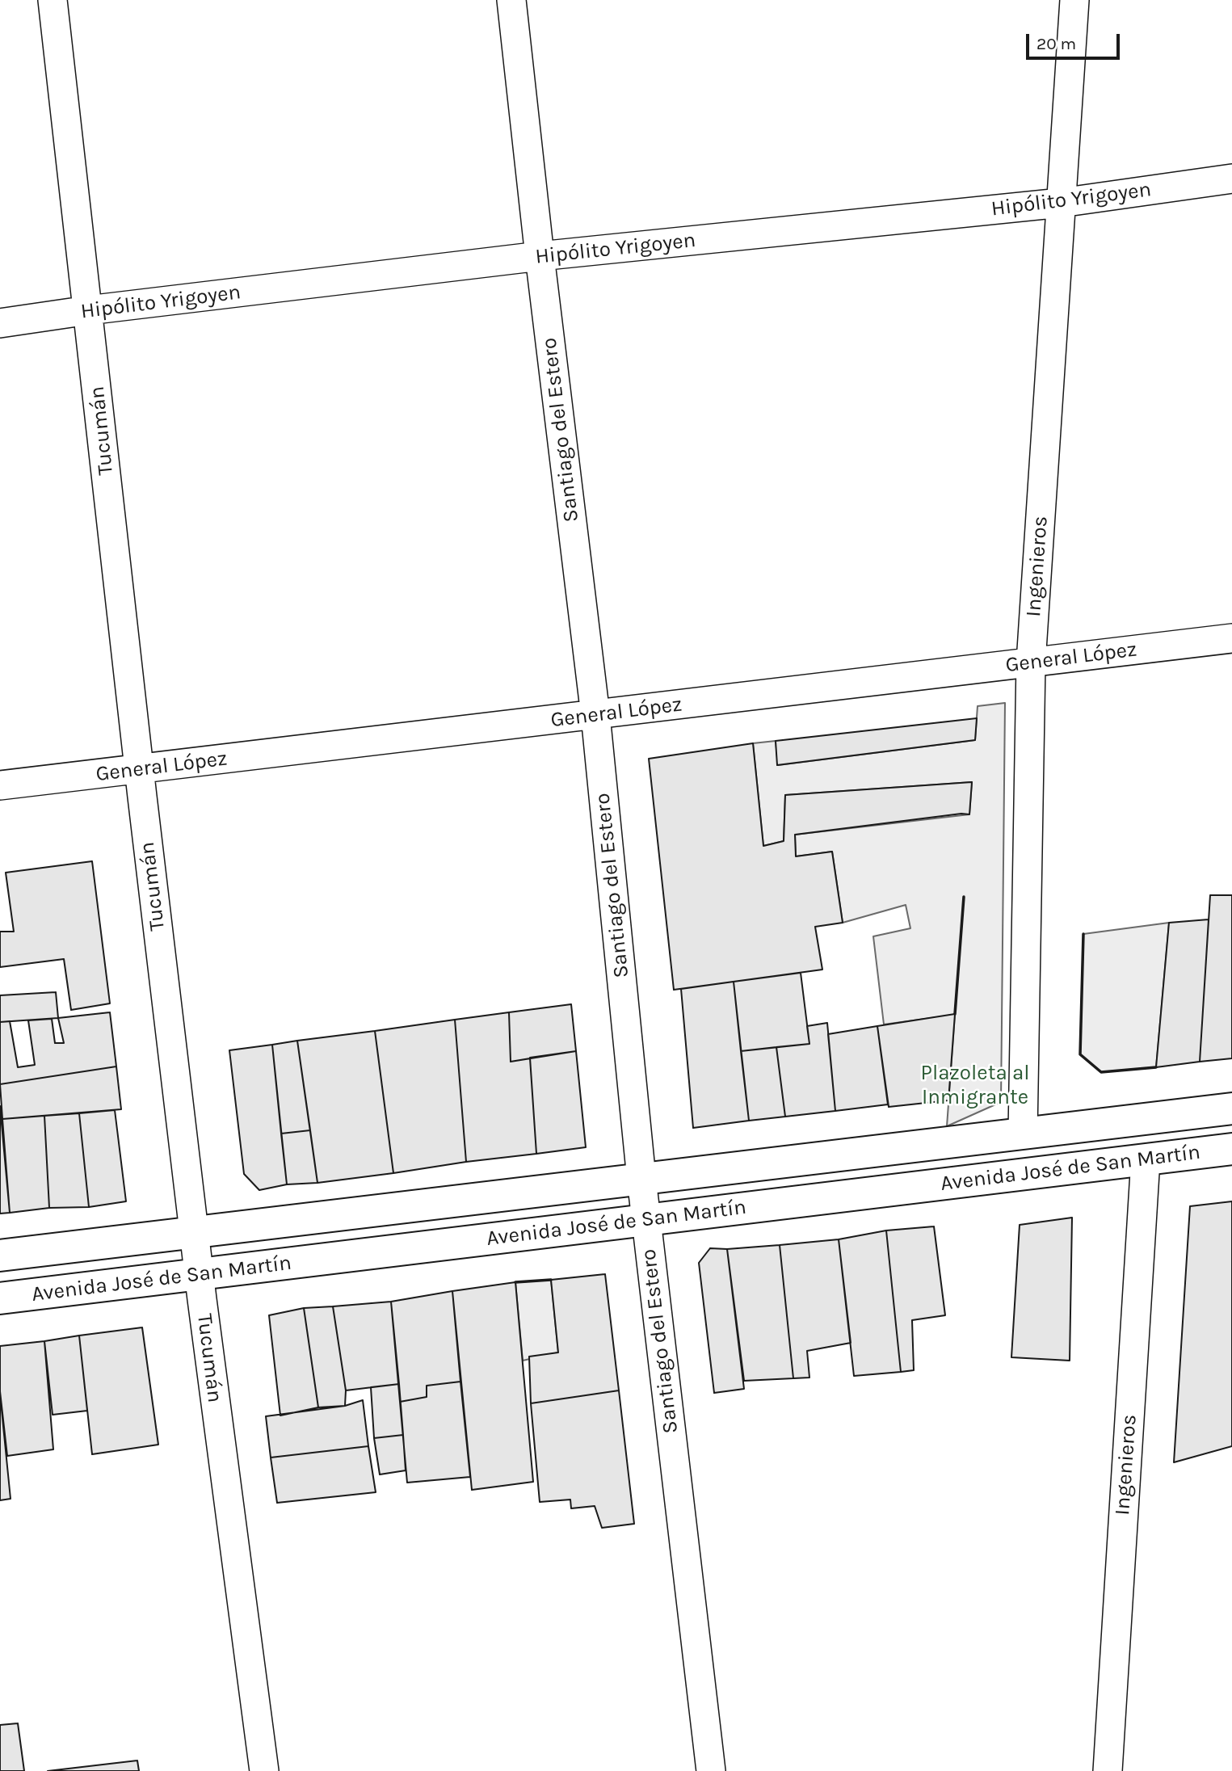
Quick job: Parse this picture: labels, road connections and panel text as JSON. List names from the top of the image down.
{
  "streets": {
    "main road": ["Avenida José de San Martín"],
    "street": [
      "Hipólito Yrigoyen",
      "Santiago del Estero",
      "Tucumán",
      "Ingenieros",
      "General López"
    ]
  },
  "crossings": [
    ["Hipólito Yrigoyen", "Santiago del Estero"],
    ["Hipólito Yrigoyen", "Tucumán"],
    ["Hipólito Yrigoyen", "Ingenieros"],
    ["Santiago del Estero", "General López"],
    ["Santiago del Estero", "Avenida José de San Martín"],
    ["Tucumán", "General López"],
    ["Tucumán", "Avenida José de San Martín"],
    ["Ingenieros", "General López"],
    ["Ingenieros", "Avenida José de San Martín"]
  ],
  "parks": ["Plazoleta al Inmigrante"],
  "scale_bar": "20 m"
}
